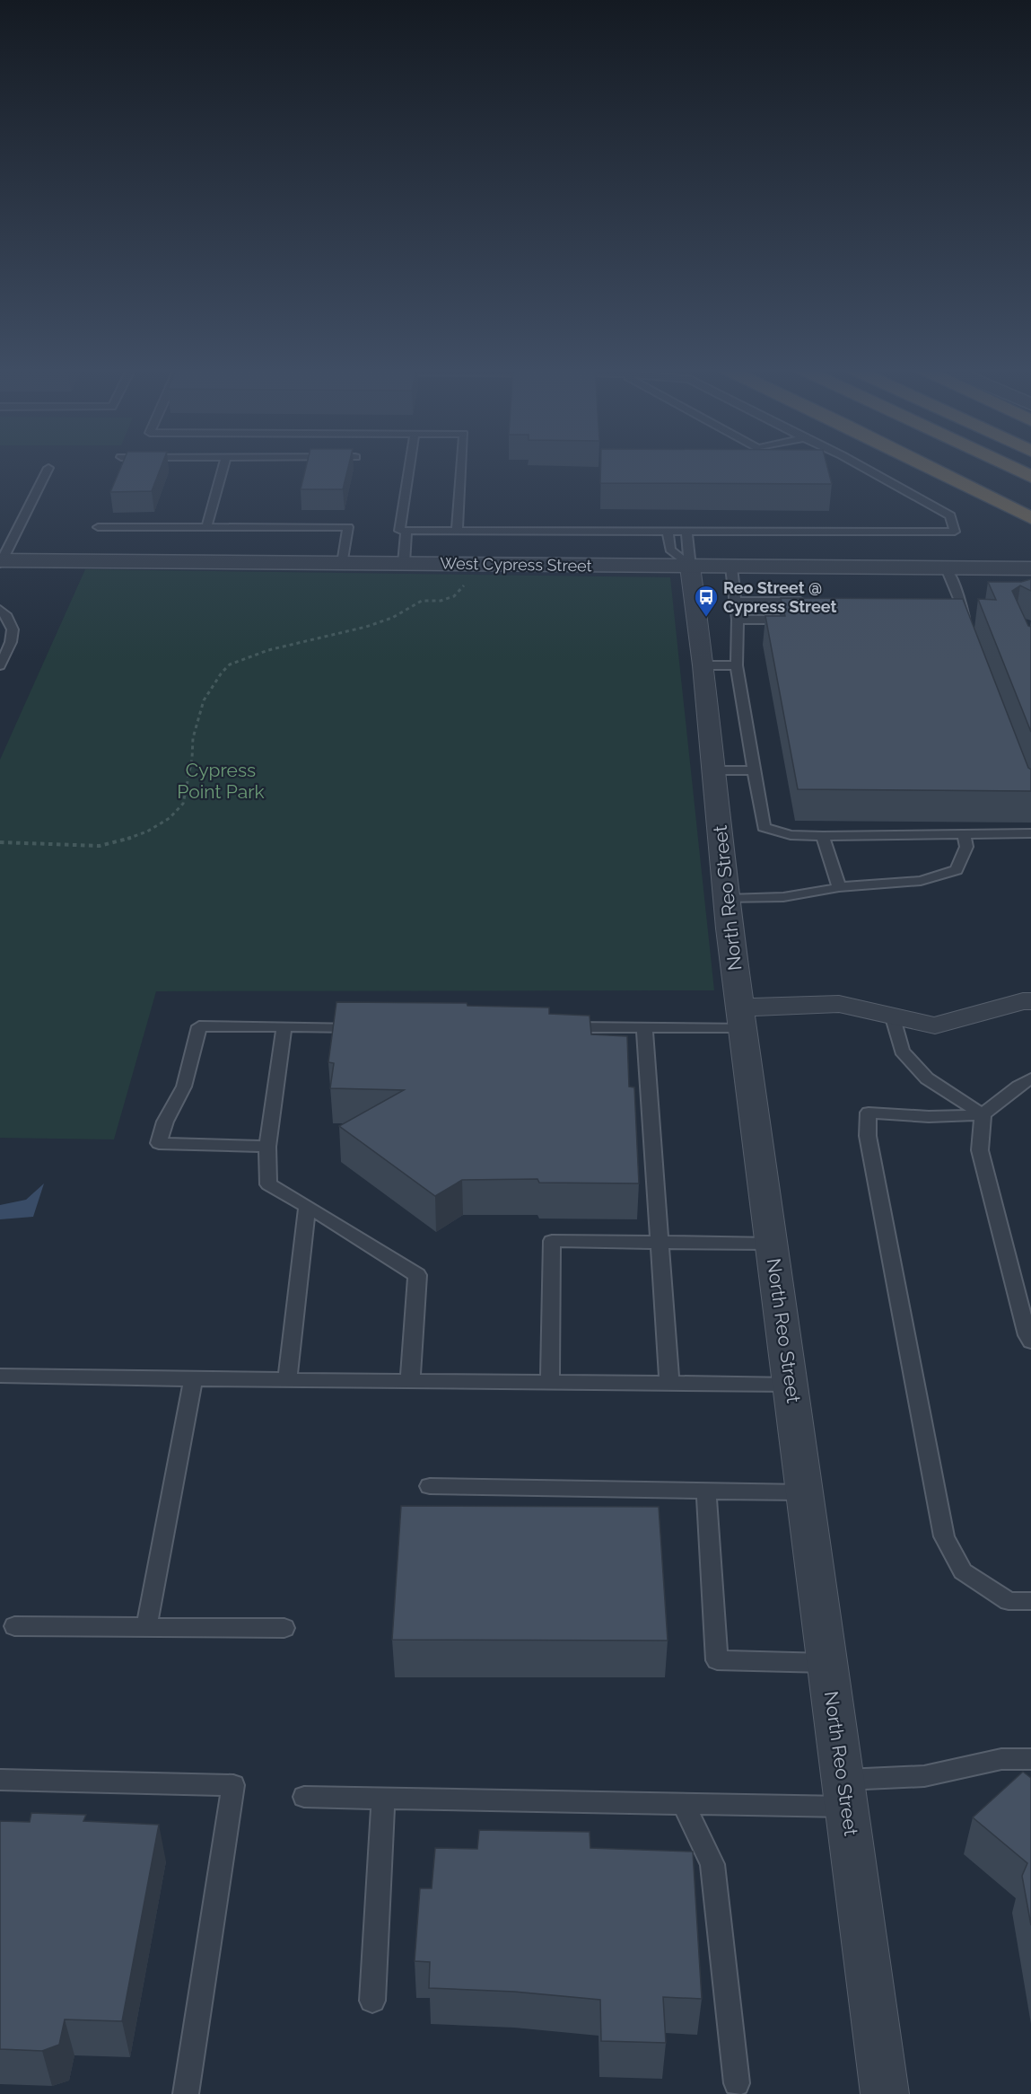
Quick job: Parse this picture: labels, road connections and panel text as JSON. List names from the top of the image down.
{
  "streets": {
    "street": ["West Cypress Street", "North Reo Street"]
  },
  "crossings": [
    ["West Cypress Street", "North Reo Street"]
  ],
  "parks": ["Cypress Point Park"],
  "places": {
    "bus stop": ["Reo Street @ Cypress Street"]
  }
}
